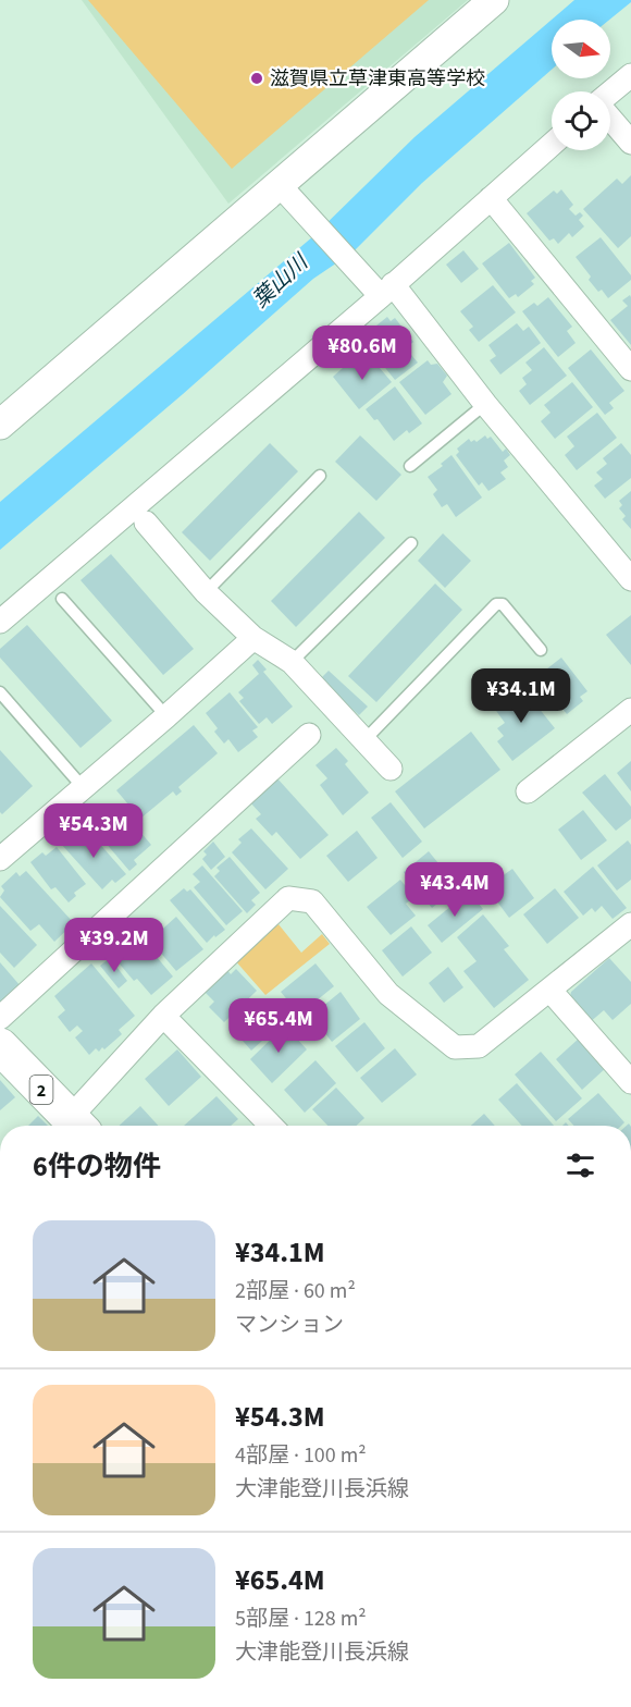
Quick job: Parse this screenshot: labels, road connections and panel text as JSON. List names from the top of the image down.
{
  "streets": {
    "main road": ["2"]
  },
  "water": ["葉山川"],
  "places": ["滋賀県立草津東高等学校"],
  "north": "right",
  "page": {
    "price": [
      "¥80.6M",
      "¥34.1M",
      "¥54.3M",
      "¥43.4M",
      "¥39.2M",
      "¥65.4M"
    ],
    "heading": "6件の物件",
    "list": [
      {
        "name": "¥34.1M",
        "note": "2部屋 · 60 m² · マンション"
      },
      {
        "name": "¥54.3M",
        "note": "4部屋 · 100 m² · 大津能登川長浜線"
      },
      {
        "name": "¥65.4M",
        "note": "5部屋 · 128 m² · 大津能登川長浜線"
      }
    ]
  }
}
